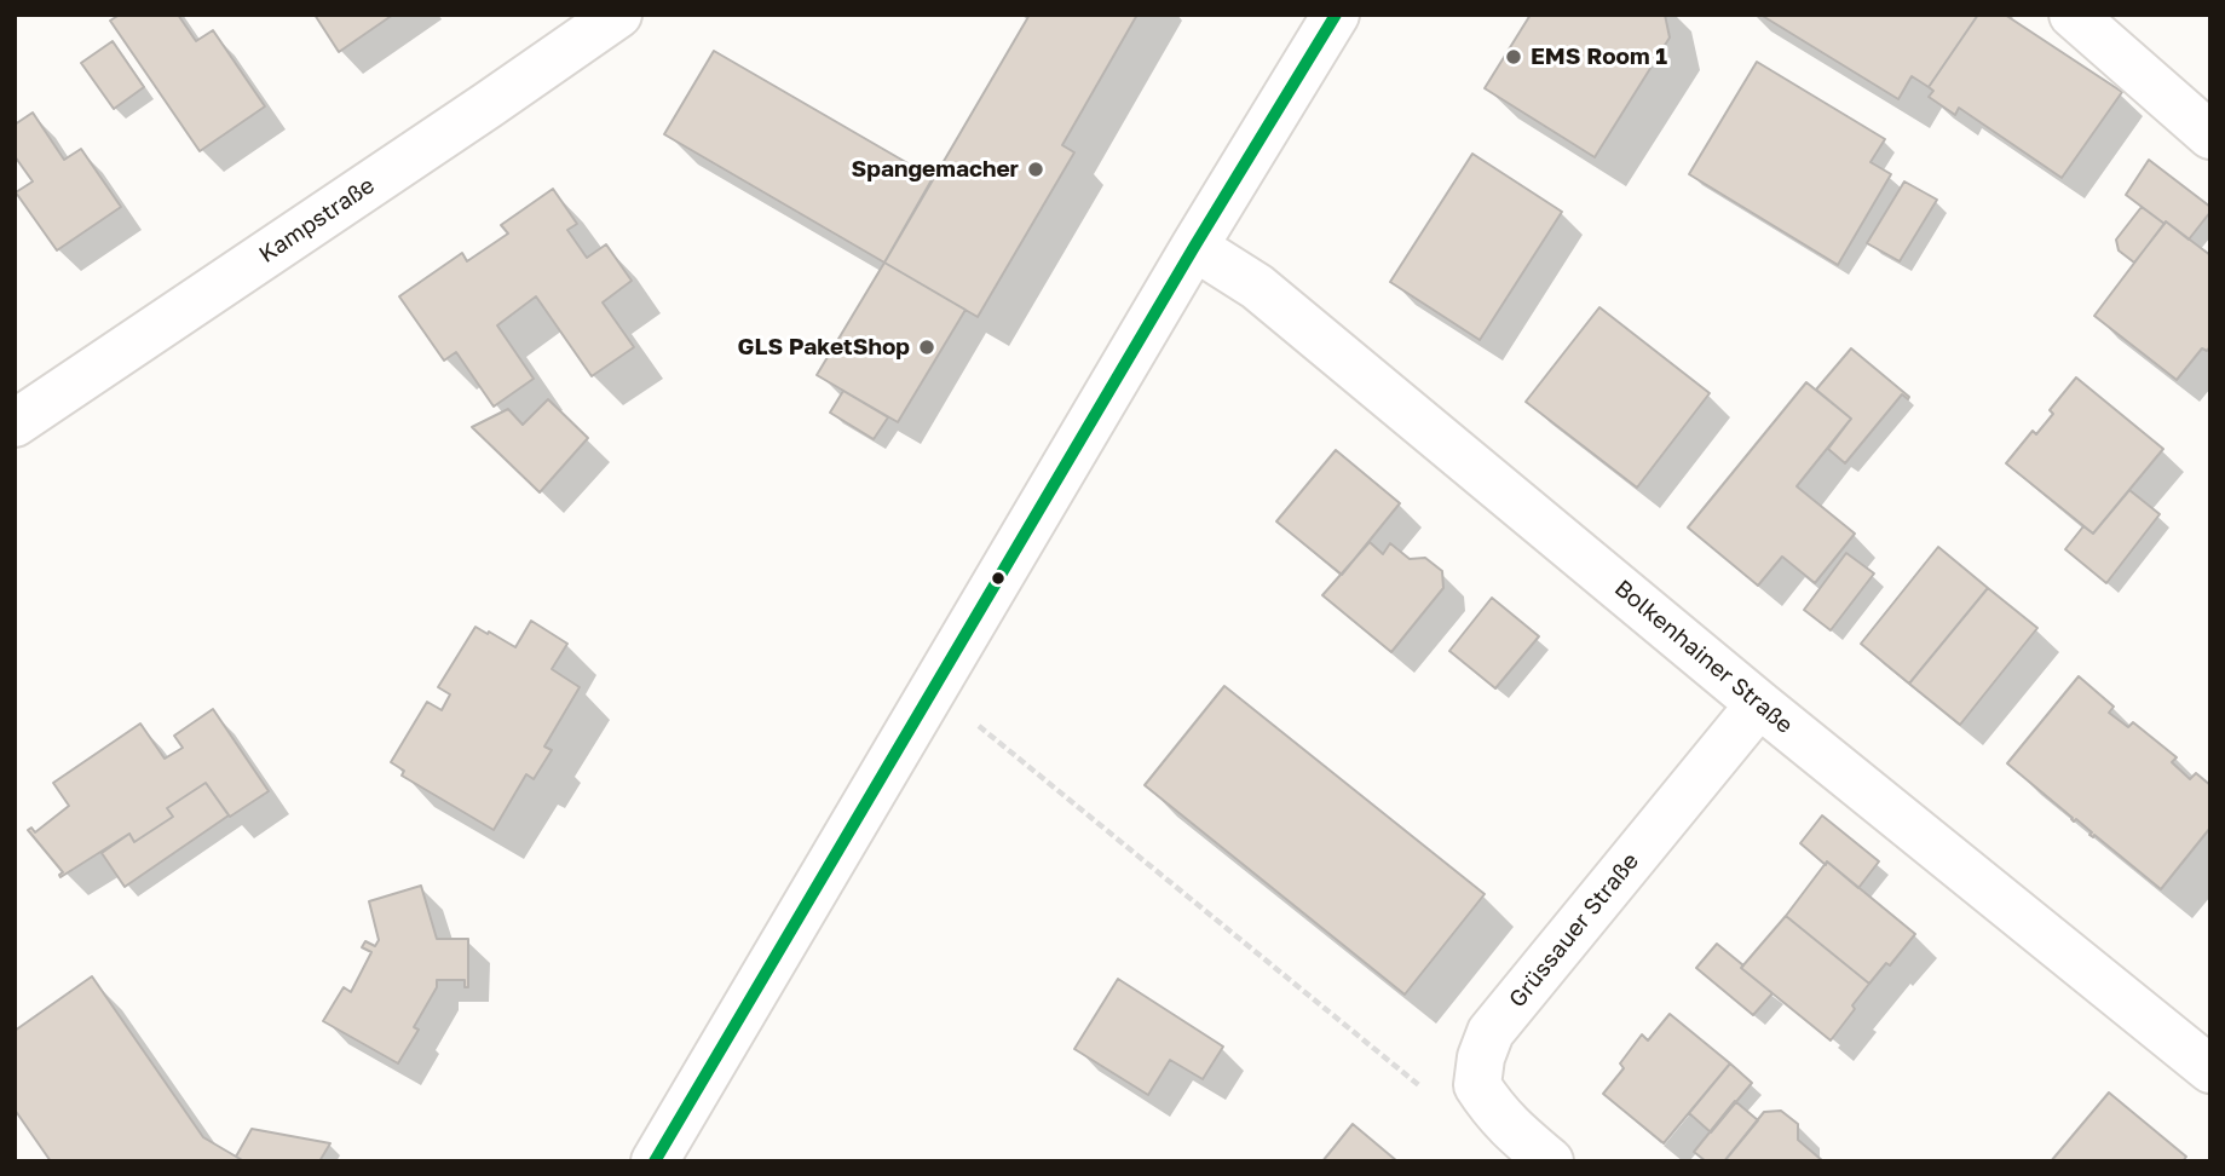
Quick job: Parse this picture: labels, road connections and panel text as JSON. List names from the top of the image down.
{
  "streets": {
    "street": ["Kampstraße", "Bolkenhainer Straße", "Grüssauer Straße"]
  },
  "crossings": [
    ["Bolkenhainer Straße", "Grüssauer Straße"]
  ],
  "places": ["EMS Room 1", "Spangemacher", "GLS PaketShop"]
}
